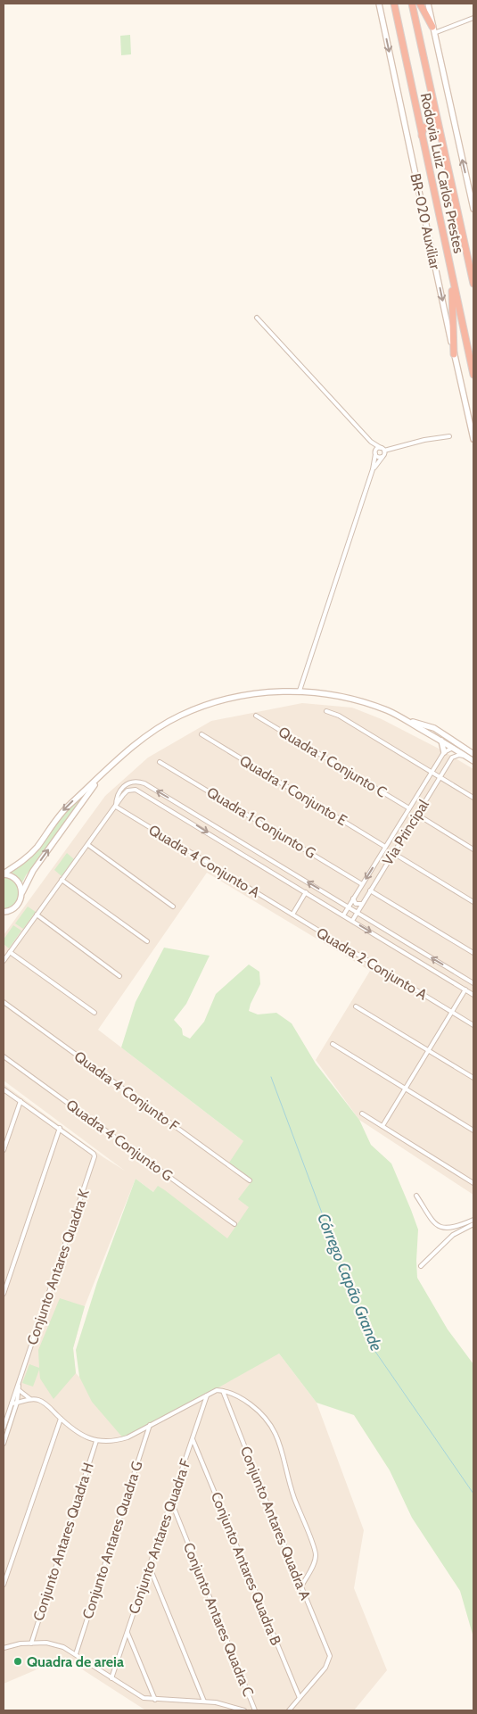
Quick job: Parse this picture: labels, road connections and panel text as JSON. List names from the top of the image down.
{
  "streets": {
    "highway": ["Rodovia Luiz Carlos Prestes"],
    "main road": ["BR-020 Auxiliar"],
    "street": [
      "Quadra 1 Conjunto C",
      "Quadra 1 Conjunto E",
      "Quadra 1 Conjunto G",
      "Via Principal",
      "Quadra 4 Conjunto A",
      "Quadra 2 Conjunto A",
      "Quadra 4 Conjunto F",
      "Quadra 4 Conjunto G",
      "Conjunto Antares Quadra K",
      "Conjunto Antares Quadra A",
      "Conjunto Antares Quadra F",
      "Conjunto Antares Quadra G",
      "Conjunto Antares Quadra H",
      "Conjunto Antares Quadra B",
      "Conjunto Antares Quadra C"
    ]
  },
  "crossings": [
    ["Quadra 1 Conjunto C", "Via Principal"],
    ["Quadra 1 Conjunto E", "Via Principal"],
    ["Quadra 1 Conjunto G", "Via Principal"],
    ["Quadra 4 Conjunto A", "Quadra 2 Conjunto A"],
    ["Conjunto Antares Quadra A", "Conjunto Antares Quadra B"],
    ["Conjunto Antares Quadra F", "Conjunto Antares Quadra B"],
    ["Conjunto Antares Quadra F", "Conjunto Antares Quadra C"]
  ],
  "one_way": ["BR-020 Auxiliar"],
  "water": ["Córrego Capão Grande"],
  "places": ["Quadra de areia"]
}
